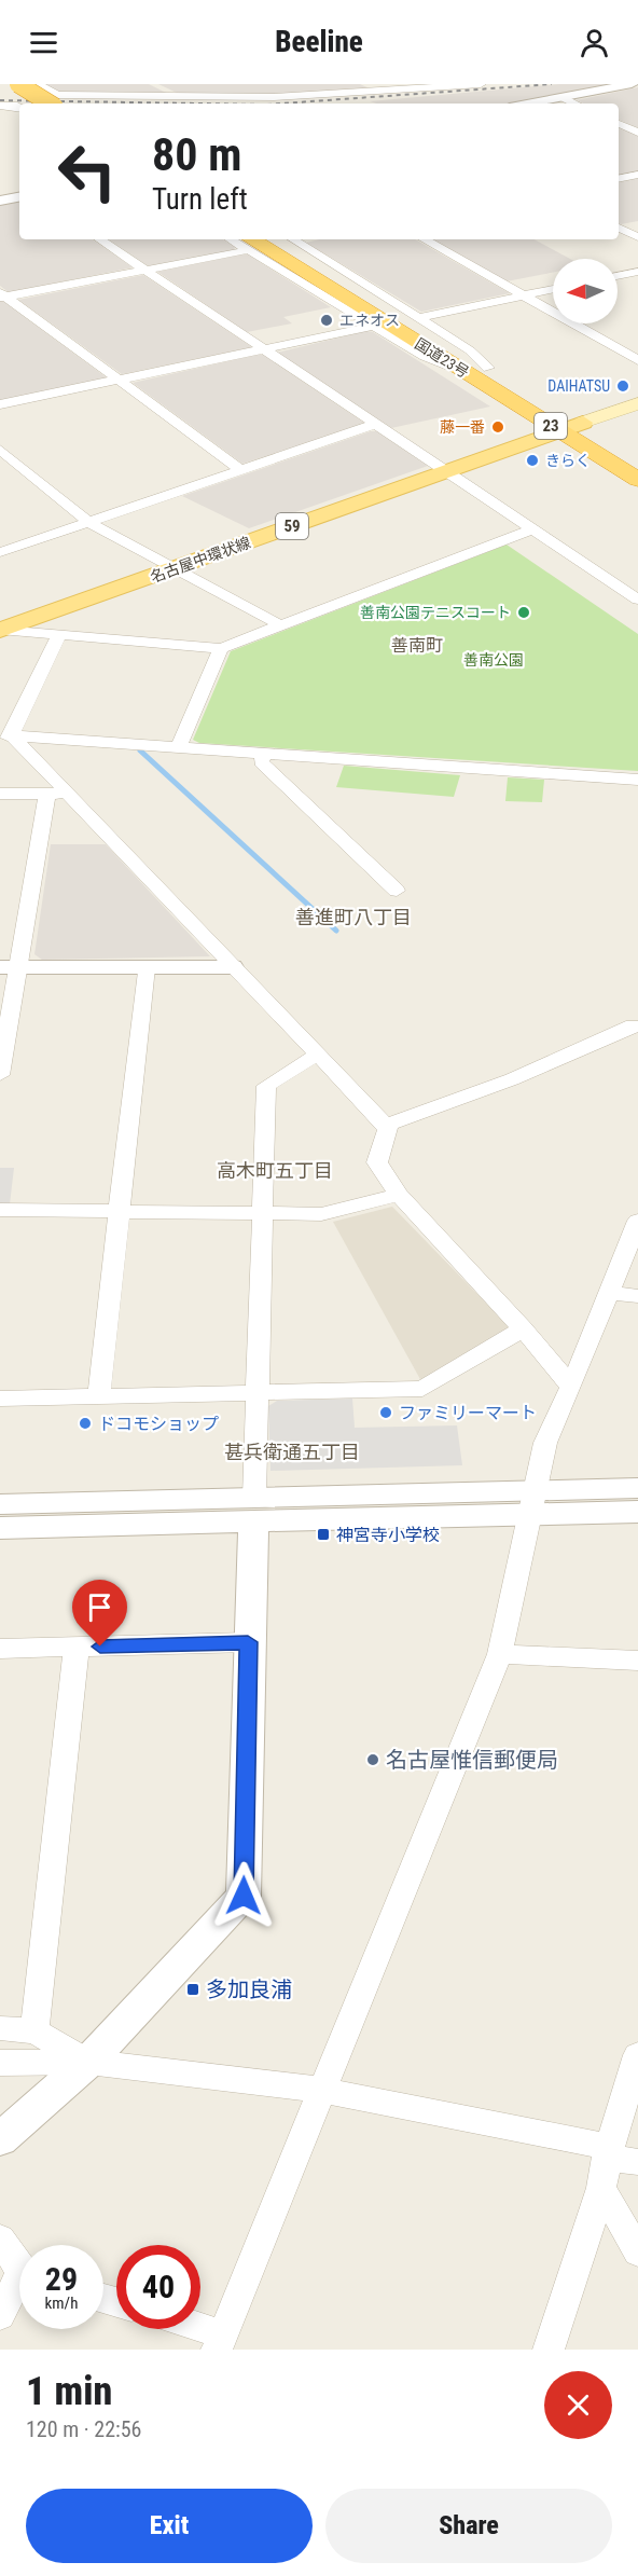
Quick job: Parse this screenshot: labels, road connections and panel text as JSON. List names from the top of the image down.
{
  "streets": {
    "highway": ["国道23号", "23"],
    "main road": ["59", "名古屋中環状線"]
  },
  "crossings": [
    ["国道23号", "名古屋中環状線"]
  ],
  "districts": [
    "善南町",
    "善進町八丁目",
    "高木町五丁目",
    "甚兵衛通五丁目"
  ],
  "parks": ["善南公園"],
  "places": {
    "other": [
      "エネオス",
      "DAIHATSU",
      "藤一番",
      "きらく",
      "善南公園テニスコート",
      "ファミリーマート",
      "ドコモショップ",
      "名古屋惟信郵便局"
    ],
    "transit": ["神宮寺小学校", "多加良浦"]
  },
  "north": "left",
  "page": {
    "header": "Beeline",
    "turn": ["80 m", "Turn left"],
    "speed": "29 km/h",
    "limit": "40",
    "heading": ["1 min", "120 m · 22:56"],
    "buttons": ["Exit", "Share"]
  }
}
